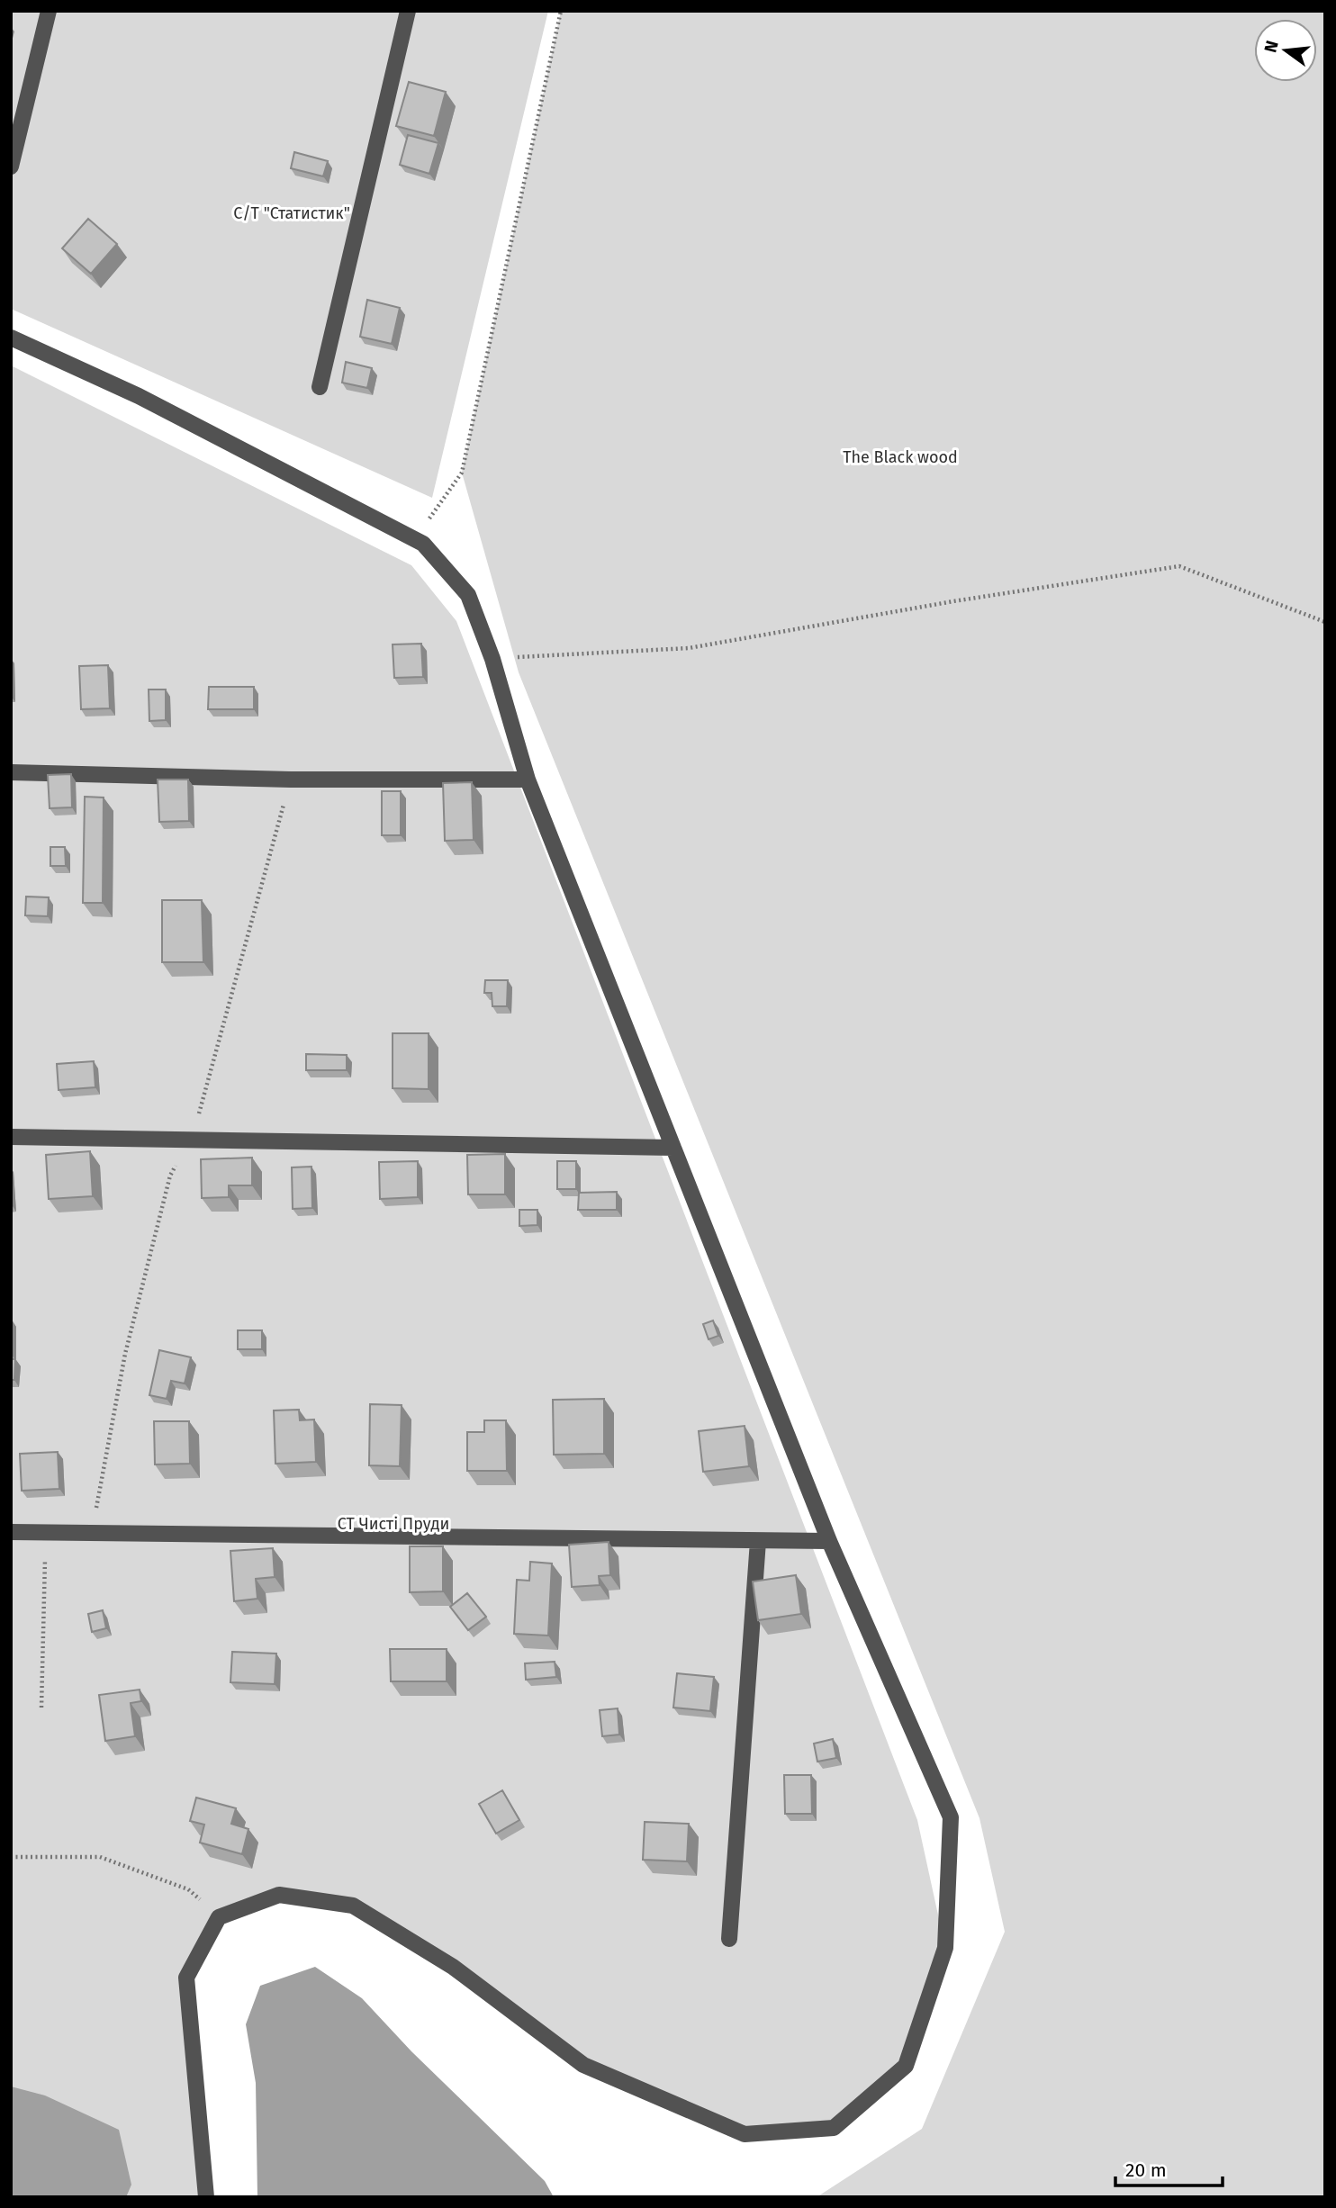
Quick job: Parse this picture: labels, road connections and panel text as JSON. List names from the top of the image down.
{
  "parks": ["С/Т \"Статистик\"", "The Black wood", "СТ Чисті Пруди"],
  "scale_bar": "20 m",
  "north": "left"
}
